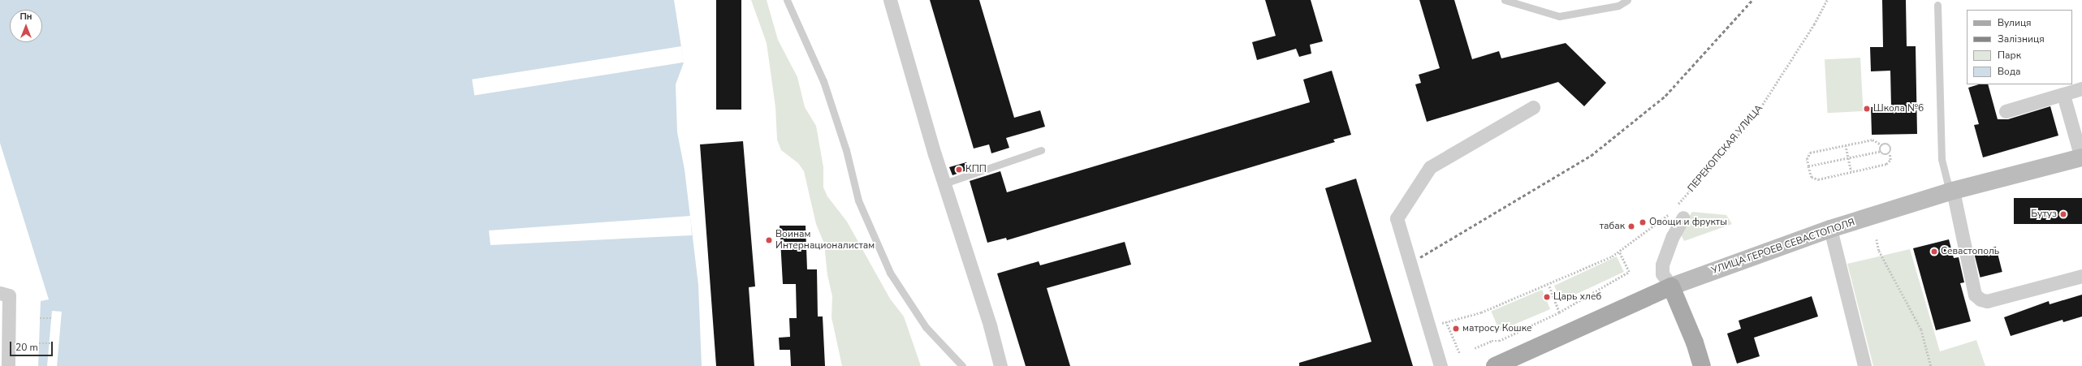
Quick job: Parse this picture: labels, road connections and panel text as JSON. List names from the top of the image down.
{
  "streets": {
    "main road": ["УЛИЦА ГЕРОЕВ СЕВАСТОПОЛЯ"],
    "path": ["ПЕРЕКОПСКАЯ УЛИЦА"]
  },
  "places": [
    "Школа №6",
    "КПП",
    "Бутуз",
    "Овощи и фрукты",
    "табак",
    "Воинам Интернационалистам",
    "Севастополь",
    "Царь хлеб",
    "матросу Кошке"
  ],
  "legend": [
    "Вулиця",
    "Залізниця",
    "Парк",
    "Вода"
  ],
  "scale_bar": "20 m",
  "north": "top"
}
